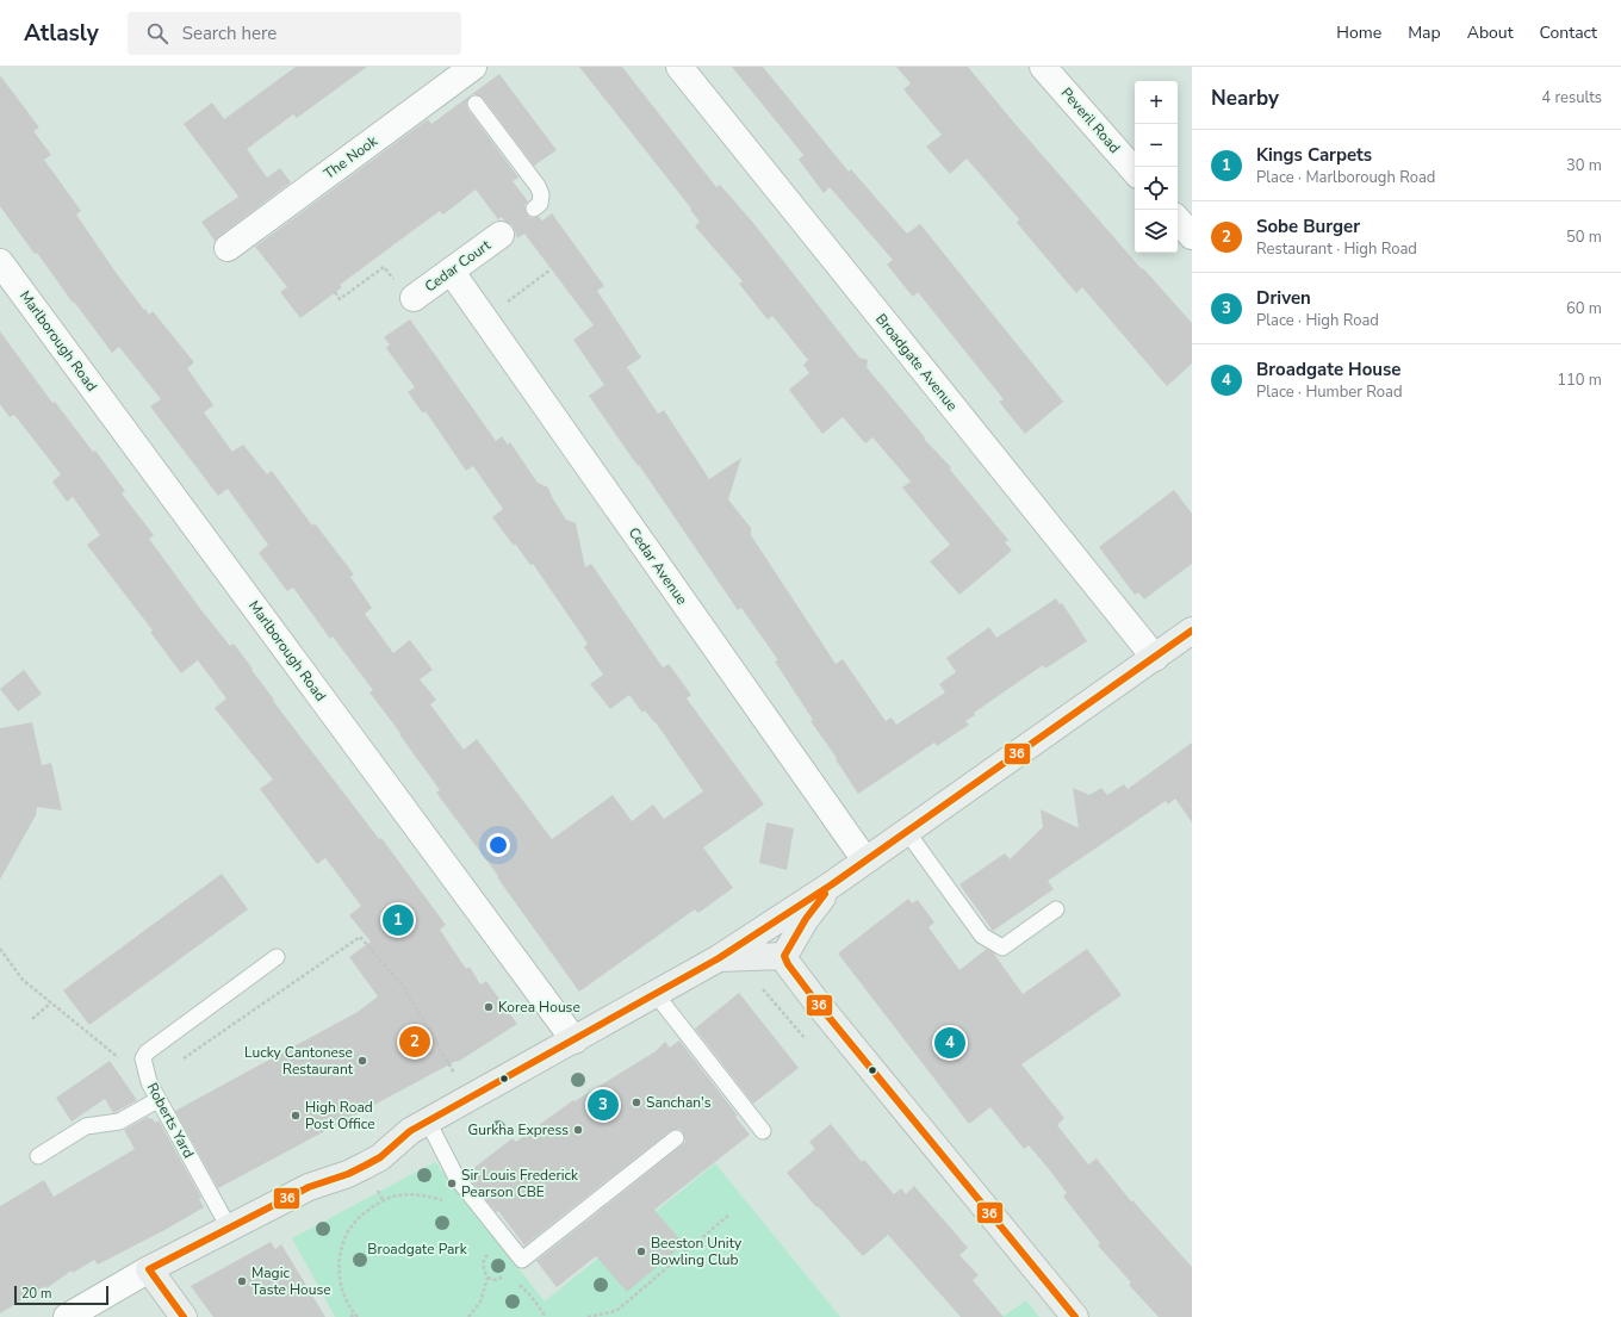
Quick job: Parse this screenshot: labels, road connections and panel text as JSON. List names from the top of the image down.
{
  "streets": {
    "street": [
      "Peveril Road",
      "The Nook",
      "Cedar Court",
      "Marlborough Road",
      "Broadgate Avenue",
      "Cedar Avenue"
    ],
    "lane": ["Roberts Yard"]
  },
  "crossings": [
    ["Cedar Court", "Cedar Avenue"]
  ],
  "parks": ["Broadgate Park"],
  "places": [
    "Korea House",
    "Lucky Cantonese Restaurant",
    "Sanchan's",
    "High Road Post Office",
    "Gurkha Express",
    "Sir Louis Frederick Pearson CBE",
    "Beeston Unity Bowling Club",
    "Magic Taste House"
  ],
  "lines": ["transit line 36"],
  "scale_bar": "20 m",
  "page": {
    "header": "Atlasly",
    "search": "Search here",
    "nav": [
      "Home",
      "Map",
      "About",
      "Contact"
    ],
    "heading": ["Nearby", "4 results"],
    "map_buttons": ["+", "−"],
    "list": [
      {
        "mark": "1",
        "name": "Kings Carpets",
        "note": "Place · Marlborough Road",
        "value": "30 m"
      },
      {
        "mark": "2",
        "name": "Sobe Burger",
        "note": "Restaurant · High Road",
        "value": "50 m"
      },
      {
        "mark": "3",
        "name": "Driven",
        "note": "Place · High Road",
        "value": "60 m"
      },
      {
        "mark": "4",
        "name": "Broadgate House",
        "note": "Place · Humber Road",
        "value": "110 m"
      }
    ],
    "pins": [
      "1",
      "2",
      "4",
      "3"
    ],
    "scale": "20 m"
  }
}
